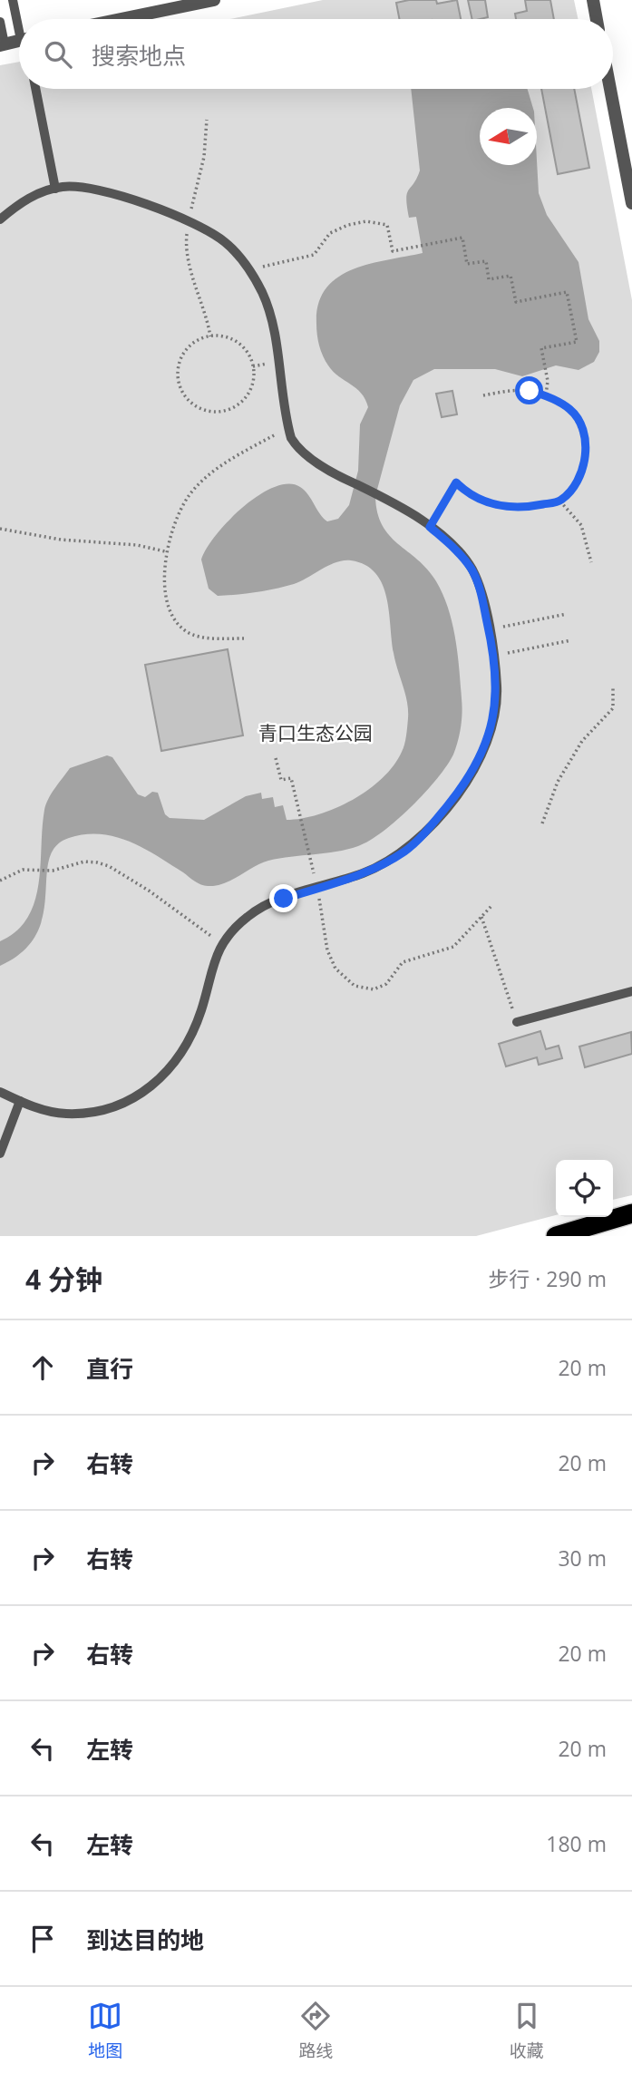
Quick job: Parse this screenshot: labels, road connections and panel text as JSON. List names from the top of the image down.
{
  "parks": ["青口生态公园"],
  "north": "left",
  "page": {
    "search": "搜索地点",
    "heading": ["4 分钟", "步行 · 290 m"],
    "list": [
      ["直行", "20 m"],
      ["右转", "20 m"],
      ["右转", "30 m"],
      ["右转", "20 m"],
      ["左转", "20 m"],
      ["左转", "180 m"],
      "到达目的地"
    ],
    "nav": ["地图", "路线", "收藏"]
  }
}
